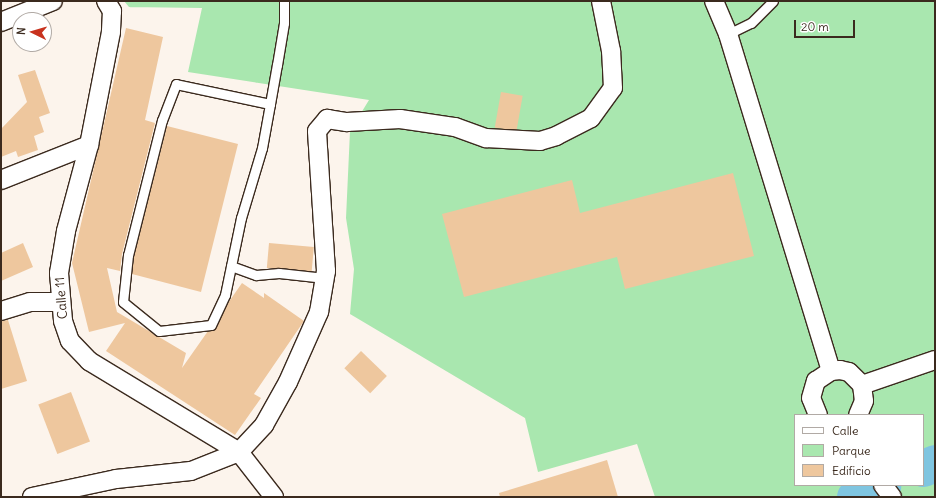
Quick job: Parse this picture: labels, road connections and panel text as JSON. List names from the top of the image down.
{
  "streets": {
    "street": ["Calle 11"]
  },
  "legend": ["Calle", "Parque", "Edificio"],
  "scale_bar": "20 m",
  "north": "left"
}
